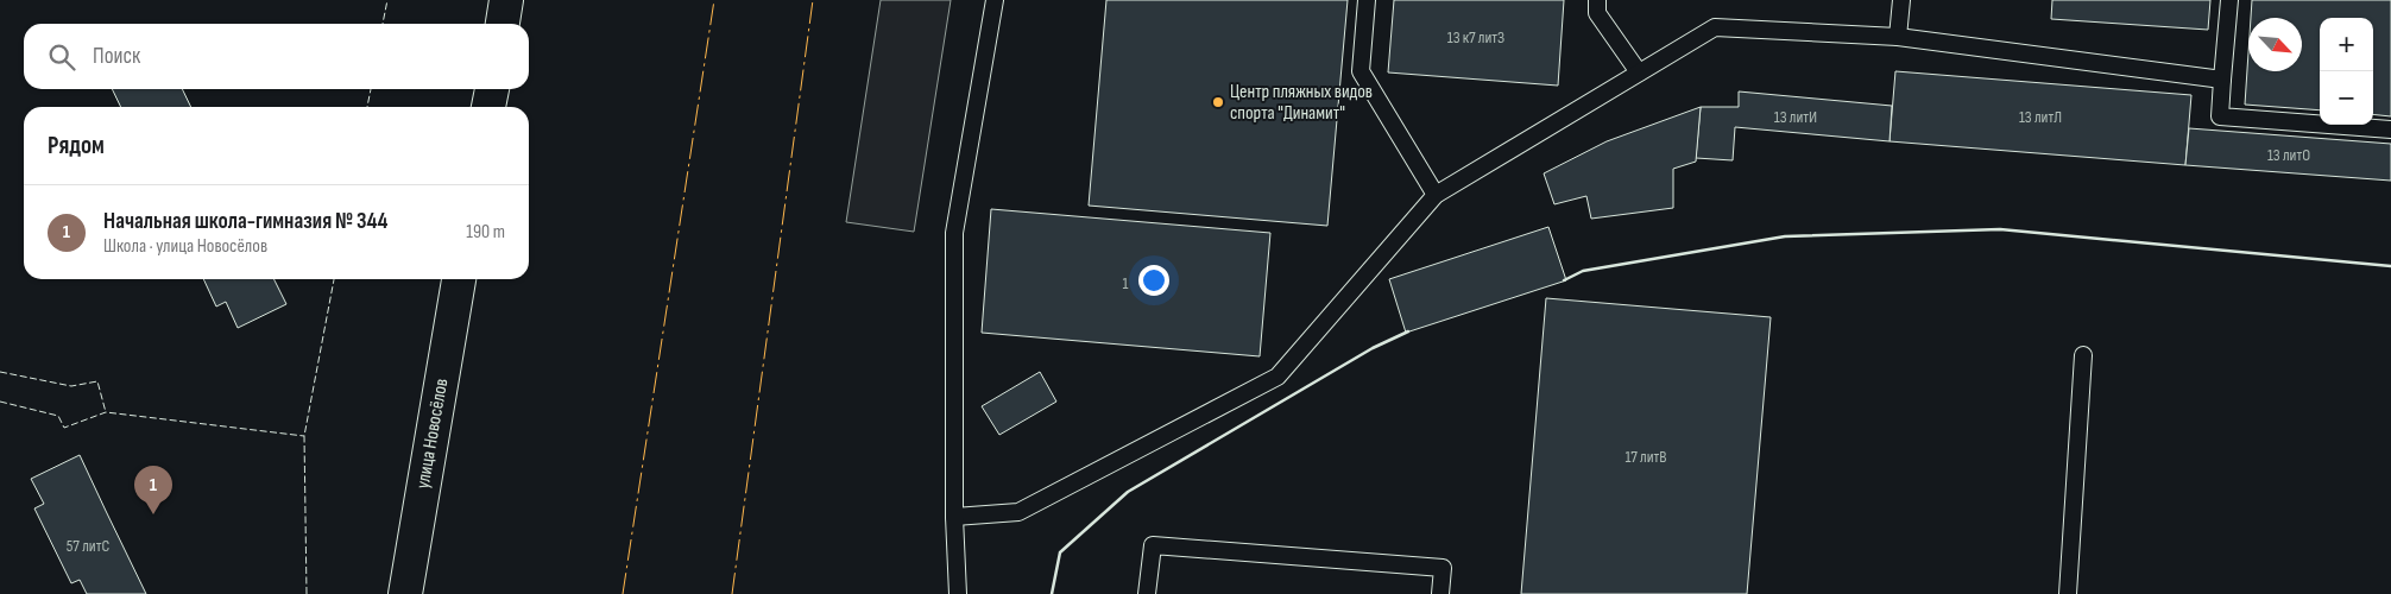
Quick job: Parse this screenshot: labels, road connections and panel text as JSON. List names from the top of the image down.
{
  "streets": {
    "street": ["улица Новосёлов"]
  },
  "places": ["Центр пляжных видов спорта \"Динамит\""],
  "house_numbers": [
    "13 к7 литЗ",
    "13 литИ",
    "13 литЛ",
    "13 литО",
    "1",
    "17 литВ",
    "57 литС"
  ],
  "north": "bottom right",
  "page": {
    "map_buttons": ["+", "−"],
    "search": "Поиск",
    "heading": "Рядом",
    "list": [
      {
        "mark": "1",
        "name": "Начальная школа-гимназия № 344",
        "note": "Школа · улица Новосёлов",
        "value": "190 m"
      }
    ],
    "pins": "1"
  }
}
